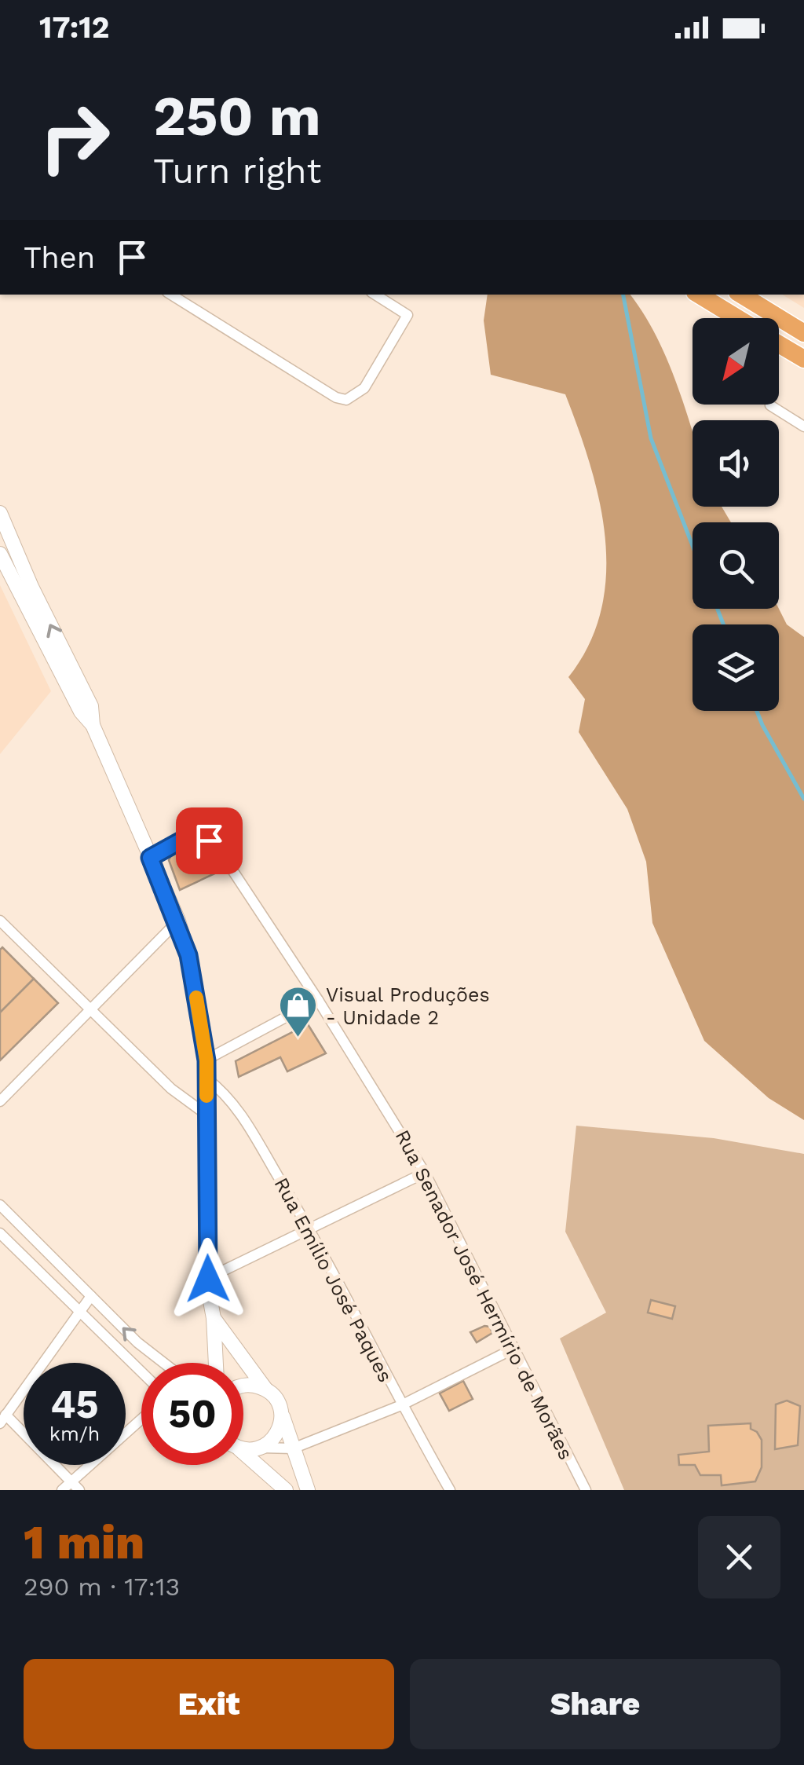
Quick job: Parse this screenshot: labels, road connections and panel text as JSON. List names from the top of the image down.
{
  "streets": {
    "street": ["Rua Emílio José Paques", "Rua Senador José Hermírio de Morães"]
  },
  "places": {
    "shop": ["Visual Produções - Unidade 2"]
  },
  "north": "bottom left",
  "page": {
    "status": "17:12",
    "turn": ["250 m", "Turn right"],
    "then": "Then",
    "speed": "45 km/h",
    "limit": "50",
    "heading": ["1 min", "290 m · 17:13"],
    "buttons": ["Exit", "Share"]
  }
}
